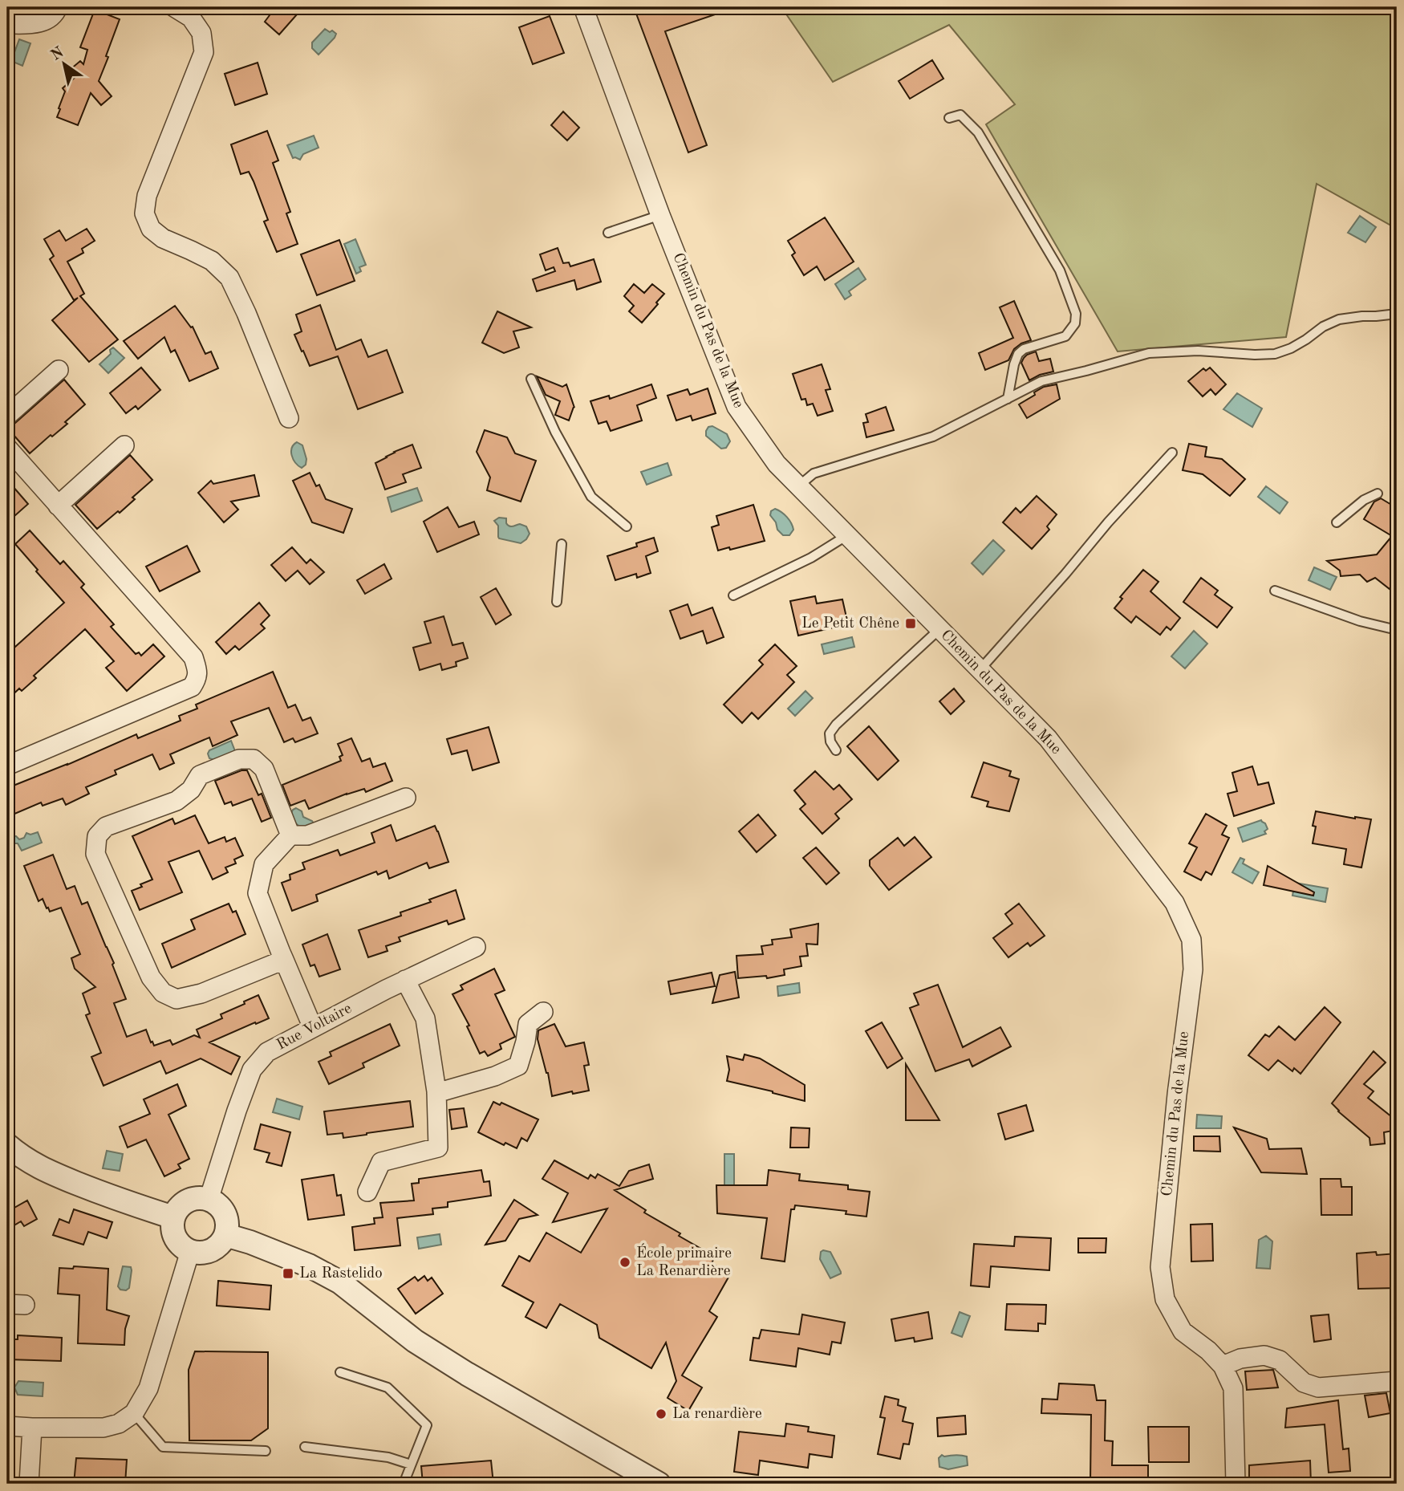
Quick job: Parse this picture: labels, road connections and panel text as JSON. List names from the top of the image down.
{
  "streets": {
    "street": ["Chemin du Pas de la Mue", "Rue Voltaire"]
  },
  "places": {
    "transit": ["Le Petit Chêne", "La Rastelido"],
    "other": ["École primaire La Renardière", "La renardière"]
  },
  "north": "top left"
}
